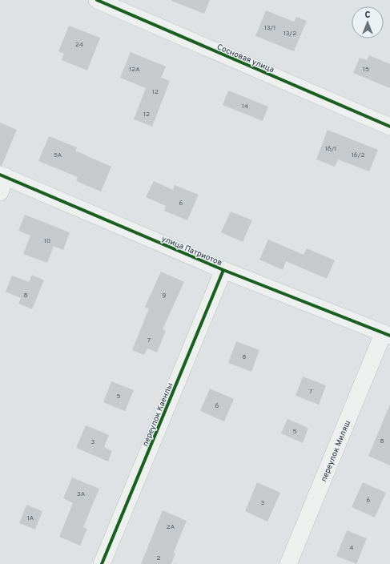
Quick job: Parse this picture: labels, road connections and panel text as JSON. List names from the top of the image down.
{
  "streets": {
    "street": [
      "Сосновая улица",
      "улица Патриотов",
      "переулок Каенлы",
      "переулок Миляш"
    ]
  },
  "crossings": [
    ["улица Патриотов", "переулок Каенлы"],
    ["улица Патриотов", "переулок Миляш"]
  ],
  "house_numbers": [
    "13/1",
    "13/2",
    "24",
    "12А",
    "15",
    "12",
    "14",
    "12",
    "16/1",
    "5А",
    "16/2",
    "6",
    "10",
    "8",
    "9",
    "7",
    "8",
    "7",
    "5",
    "6",
    "5",
    "8",
    "3",
    "3А",
    "6",
    "3",
    "1А",
    "2А",
    "4",
    "2"
  ],
  "north": "top"
}
